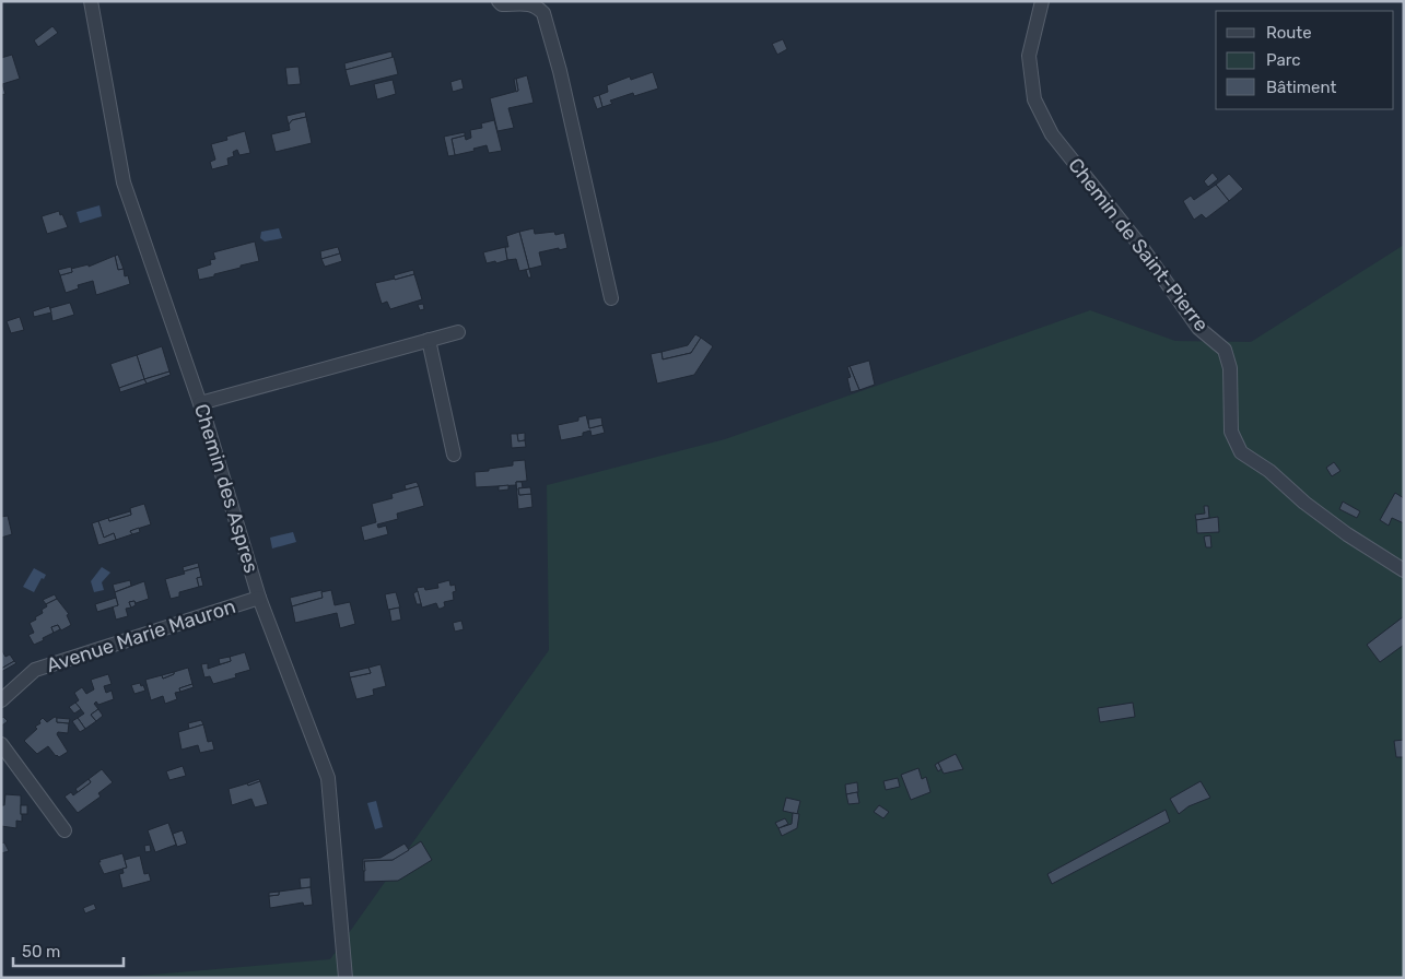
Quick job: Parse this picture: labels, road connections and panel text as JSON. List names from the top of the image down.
{
  "streets": {
    "street": ["Chemin de Saint-Pierre", "Chemin des Aspres", "Avenue Marie Mauron"]
  },
  "crossings": [
    ["Chemin des Aspres", "Avenue Marie Mauron"]
  ],
  "legend": ["Route", "Parc", "Bâtiment"],
  "scale_bar": "50 m"
}
